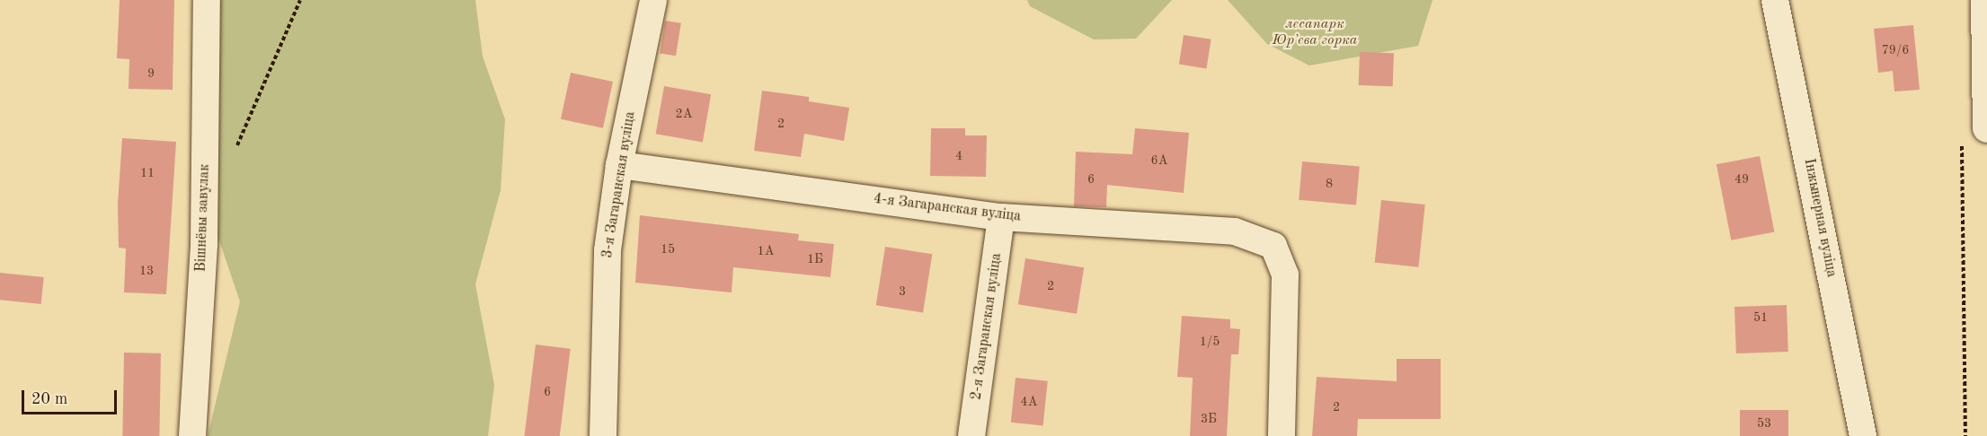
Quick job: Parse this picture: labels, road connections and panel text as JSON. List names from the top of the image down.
{
  "streets": {
    "street": [
      "3-я Загаранская вуліца",
      "4-я Загаранская вуліца",
      "Вішнёвы завулак",
      "Інжынерная вуліца",
      "2-я Загаранская вуліца"
    ]
  },
  "crossings": [
    ["3-я Загаранская вуліца", "4-я Загаранская вуліца"],
    ["4-я Загаранская вуліца", "2-я Загаранская вуліца"]
  ],
  "parks": ["лесапарк Юрʼева горка"],
  "house_numbers": [
    "79/6",
    "9",
    "2А",
    "2",
    "4",
    "6А",
    "11",
    "6",
    "49",
    "8",
    "15",
    "1А",
    "1Б",
    "13",
    "2",
    "3",
    "51",
    "1/5",
    "6",
    "4А",
    "2",
    "3Б",
    "53"
  ],
  "scale_bar": "20 m"
}
